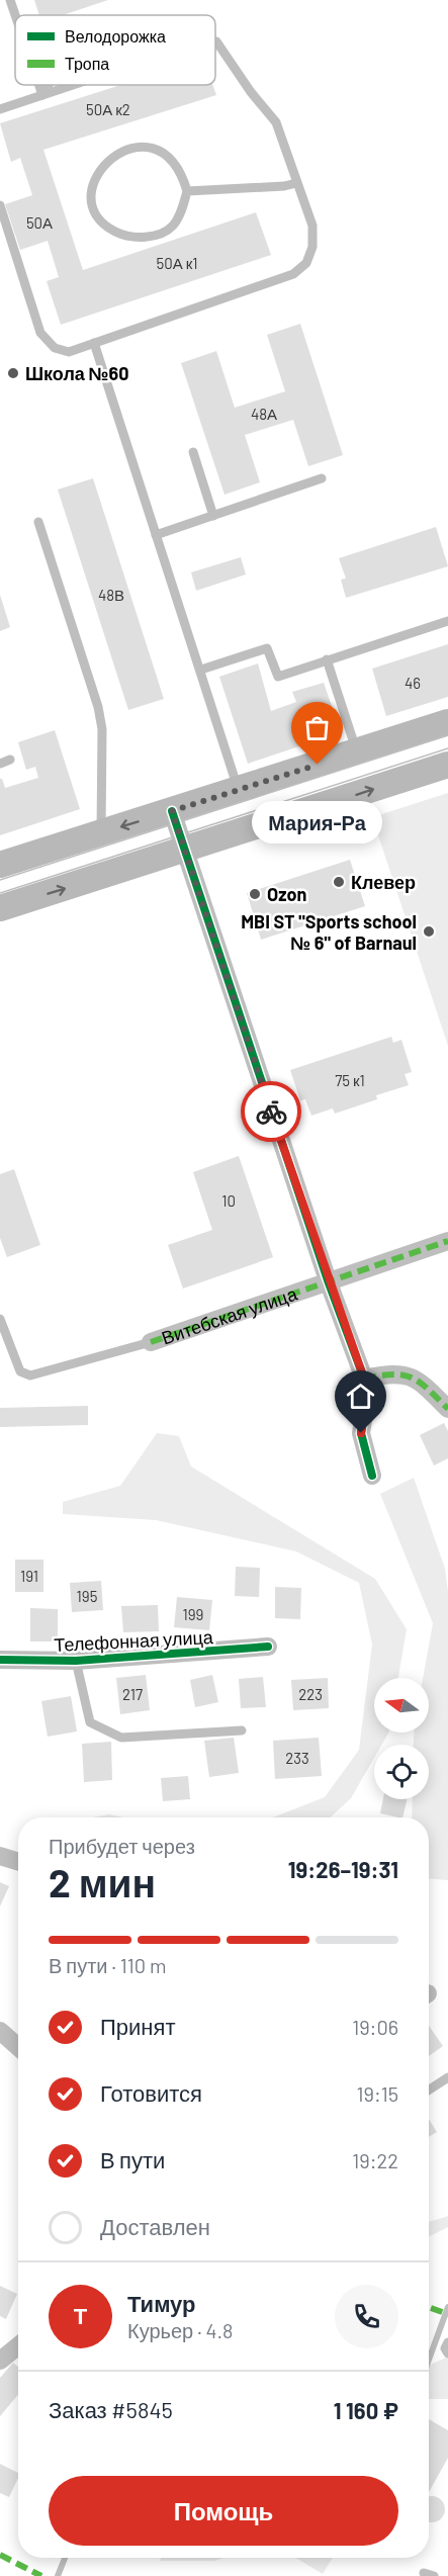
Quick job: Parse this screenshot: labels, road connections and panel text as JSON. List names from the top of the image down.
{
  "streets": {
    "street": ["Витебская улица", "Телефонная улица"]
  },
  "places": [
    "Школа №60",
    "Мария-Ра",
    "Клевер",
    "Ozon",
    "MBI ST \"Sports school № 6\" of Barnaul"
  ],
  "house_numbers": [
    "50А к2",
    "50А",
    "50А к1",
    "48А",
    "48В",
    "46",
    "75 к1",
    "10",
    "191",
    "195",
    "199",
    "217",
    "223",
    "233"
  ],
  "legend": ["Велодорожка", "Тропа"],
  "north": "left",
  "page": {
    "bubble": "Мария-Ра",
    "heading": ["2 мин", "Прибудет через", "19:26–19:31"],
    "panel": [
      "Тимур",
      "Курьер · 4.8",
      "Заказ #5845",
      "1 160 ₽"
    ],
    "bar": "В пути · 110 m",
    "list": [
      ["Принят", "19:06"],
      ["Готовится", "19:15"],
      ["В пути", "19:22"],
      "Доставлен"
    ],
    "round": "Т",
    "buttons": "Помощь"
  }
}
